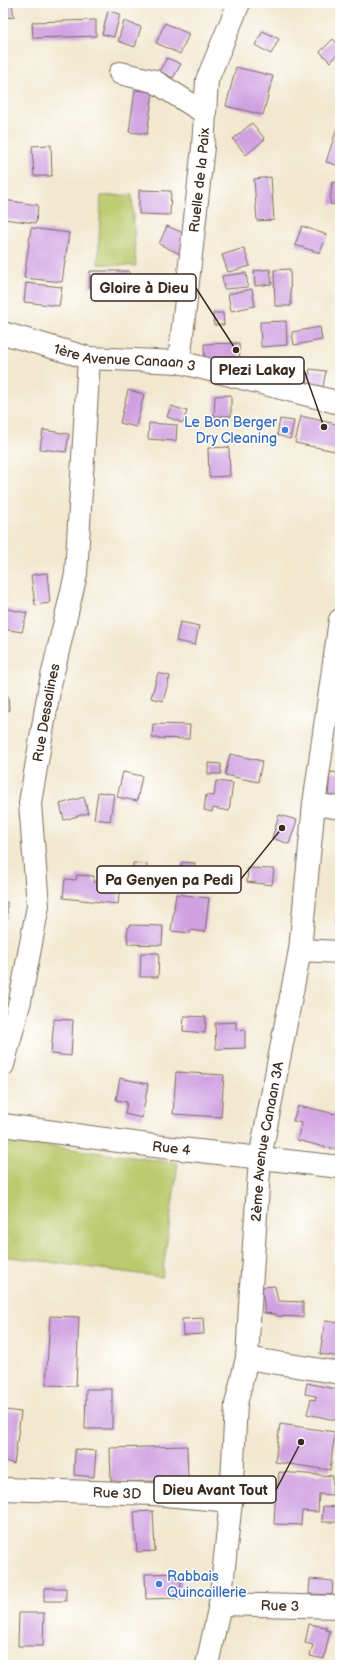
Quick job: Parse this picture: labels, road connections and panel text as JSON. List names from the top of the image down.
{
  "streets": {
    "street": [
      "Ruelle de la Paix",
      "1ère Avenue Canaan 3",
      "Rue Dessalines",
      "2ème Avenue Canaan 3A",
      "Rue 4",
      "Rue 3D",
      "Rue 3"
    ]
  },
  "crossings": [
    ["Ruelle de la Paix", "1ère Avenue Canaan 3"],
    ["1ère Avenue Canaan 3", "Rue Dessalines"],
    ["2ème Avenue Canaan 3A", "Rue 4"],
    ["2ème Avenue Canaan 3A", "Rue 3D"],
    ["2ème Avenue Canaan 3A", "Rue 3"]
  ],
  "places": [
    "Gloire à Dieu",
    "Plezi Lakay",
    "Le Bon Berger Dry Cleaning",
    "Pa Genyen pa Pedi",
    "Dieu Avant Tout",
    "Rabbais Quincaillerie"
  ]
}
